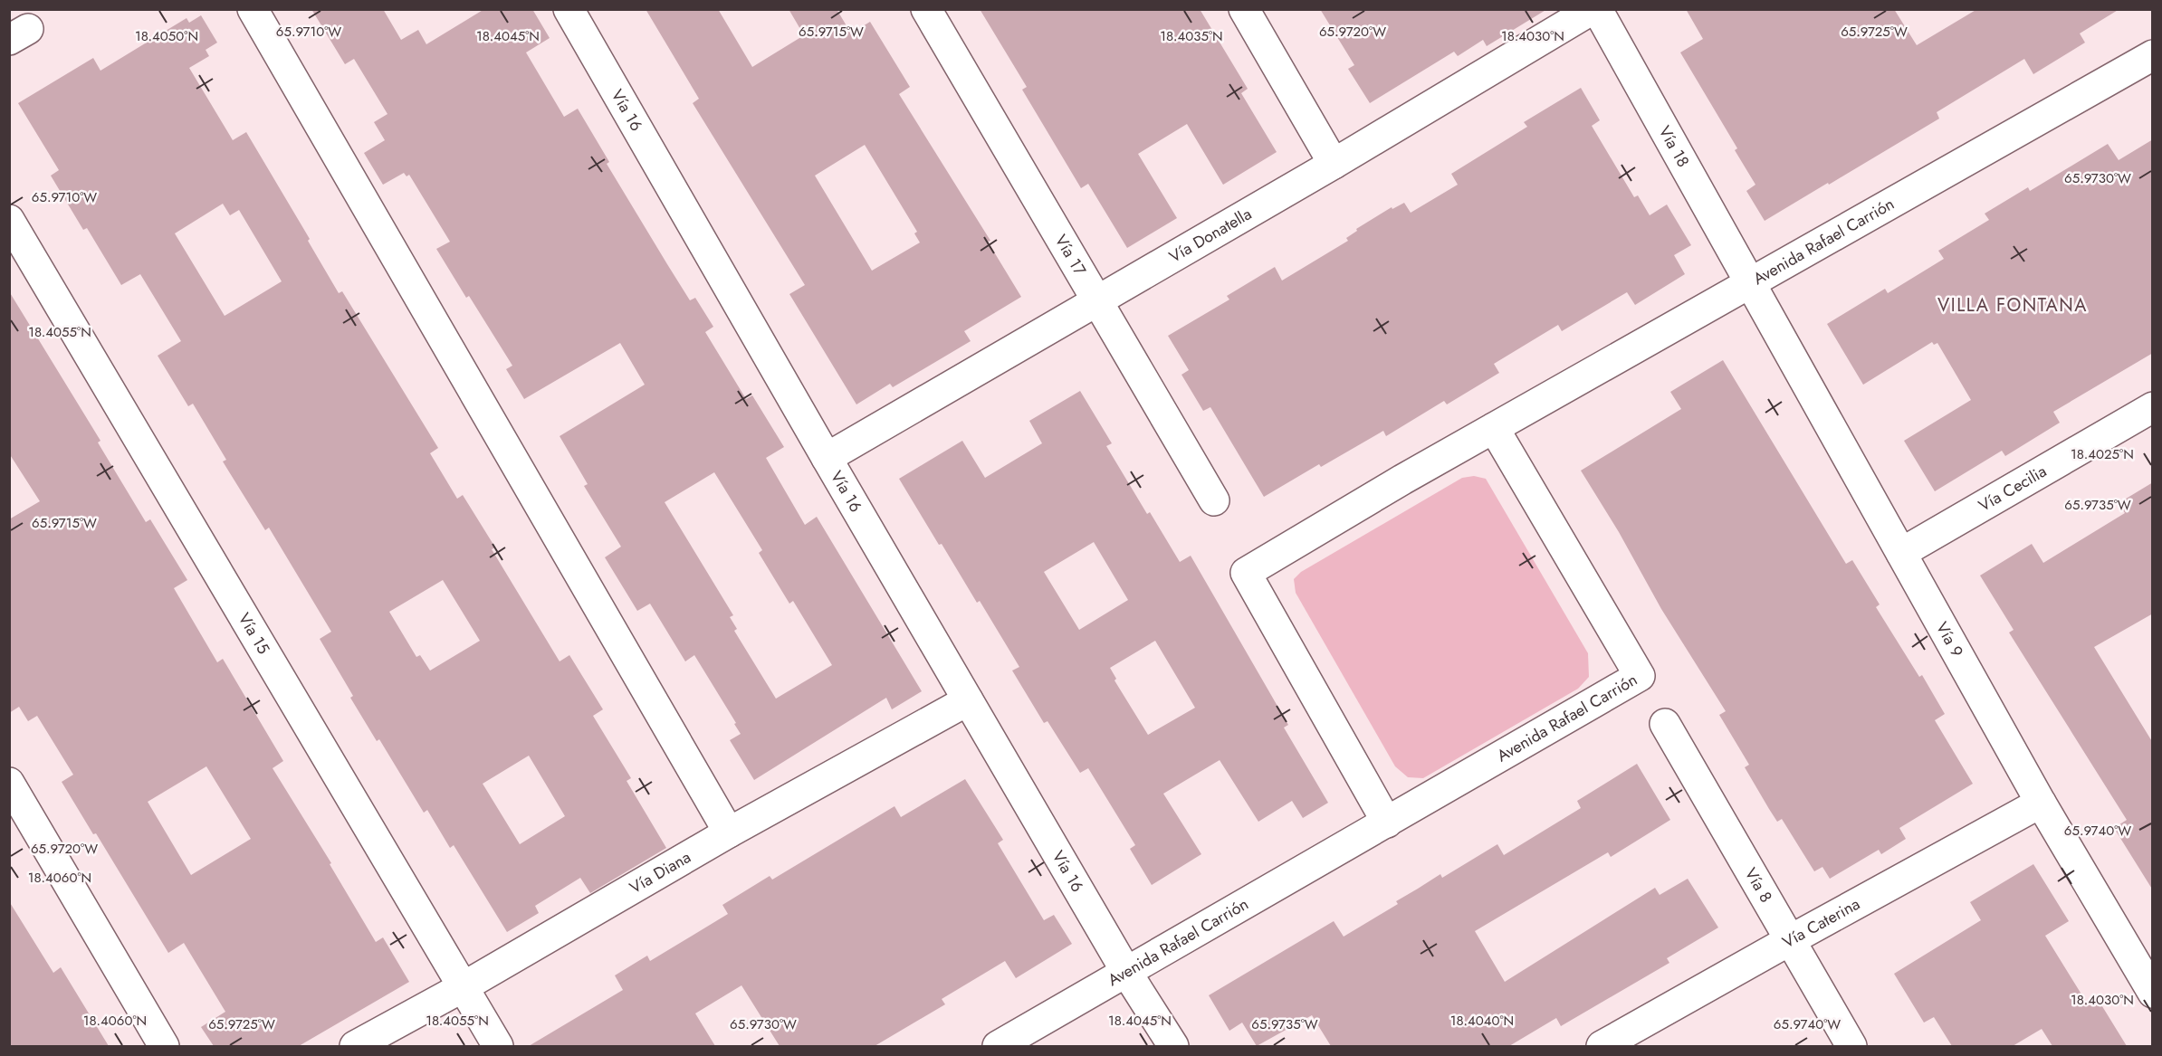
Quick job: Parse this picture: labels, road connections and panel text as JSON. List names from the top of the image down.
{
  "streets": {
    "street": [
      "Vía 16",
      "Vía 18",
      "Vía Donatella",
      "Avenida Rafael Carrión",
      "Vía 17",
      "Vía Cecilia",
      "Vía 15",
      "Vía 9",
      "Vía Diana",
      "Vía 8",
      "Vía Caterina"
    ]
  },
  "crossings": [
    ["Vía 16", "Vía Donatella"],
    ["Vía 16", "Avenida Rafael Carrión"],
    ["Vía 16", "Vía Diana"],
    ["Vía 18", "Avenida Rafael Carrión"],
    ["Vía 18", "Vía 9"],
    ["Vía Donatella", "Vía 17"],
    ["Avenida Rafael Carrión", "Vía 9"],
    ["Vía Cecilia", "Vía 9"],
    ["Vía 15", "Vía Diana"],
    ["Vía 9", "Vía Caterina"],
    ["Vía 8", "Vía Caterina"]
  ],
  "districts": ["VILLA FONTANA"],
  "coordinates": [
    "65.9710°W",
    "65.9715°W",
    "65.9720°W",
    "65.9725°W",
    "18.4050°N",
    "18.4045°N",
    "18.4035°N",
    "18.4030°N",
    "65.9730°W",
    "18.4055°N",
    "18.4025°N",
    "65.9735°W",
    "65.9740°W",
    "18.4060°N",
    "18.4040°N"
  ]
}
